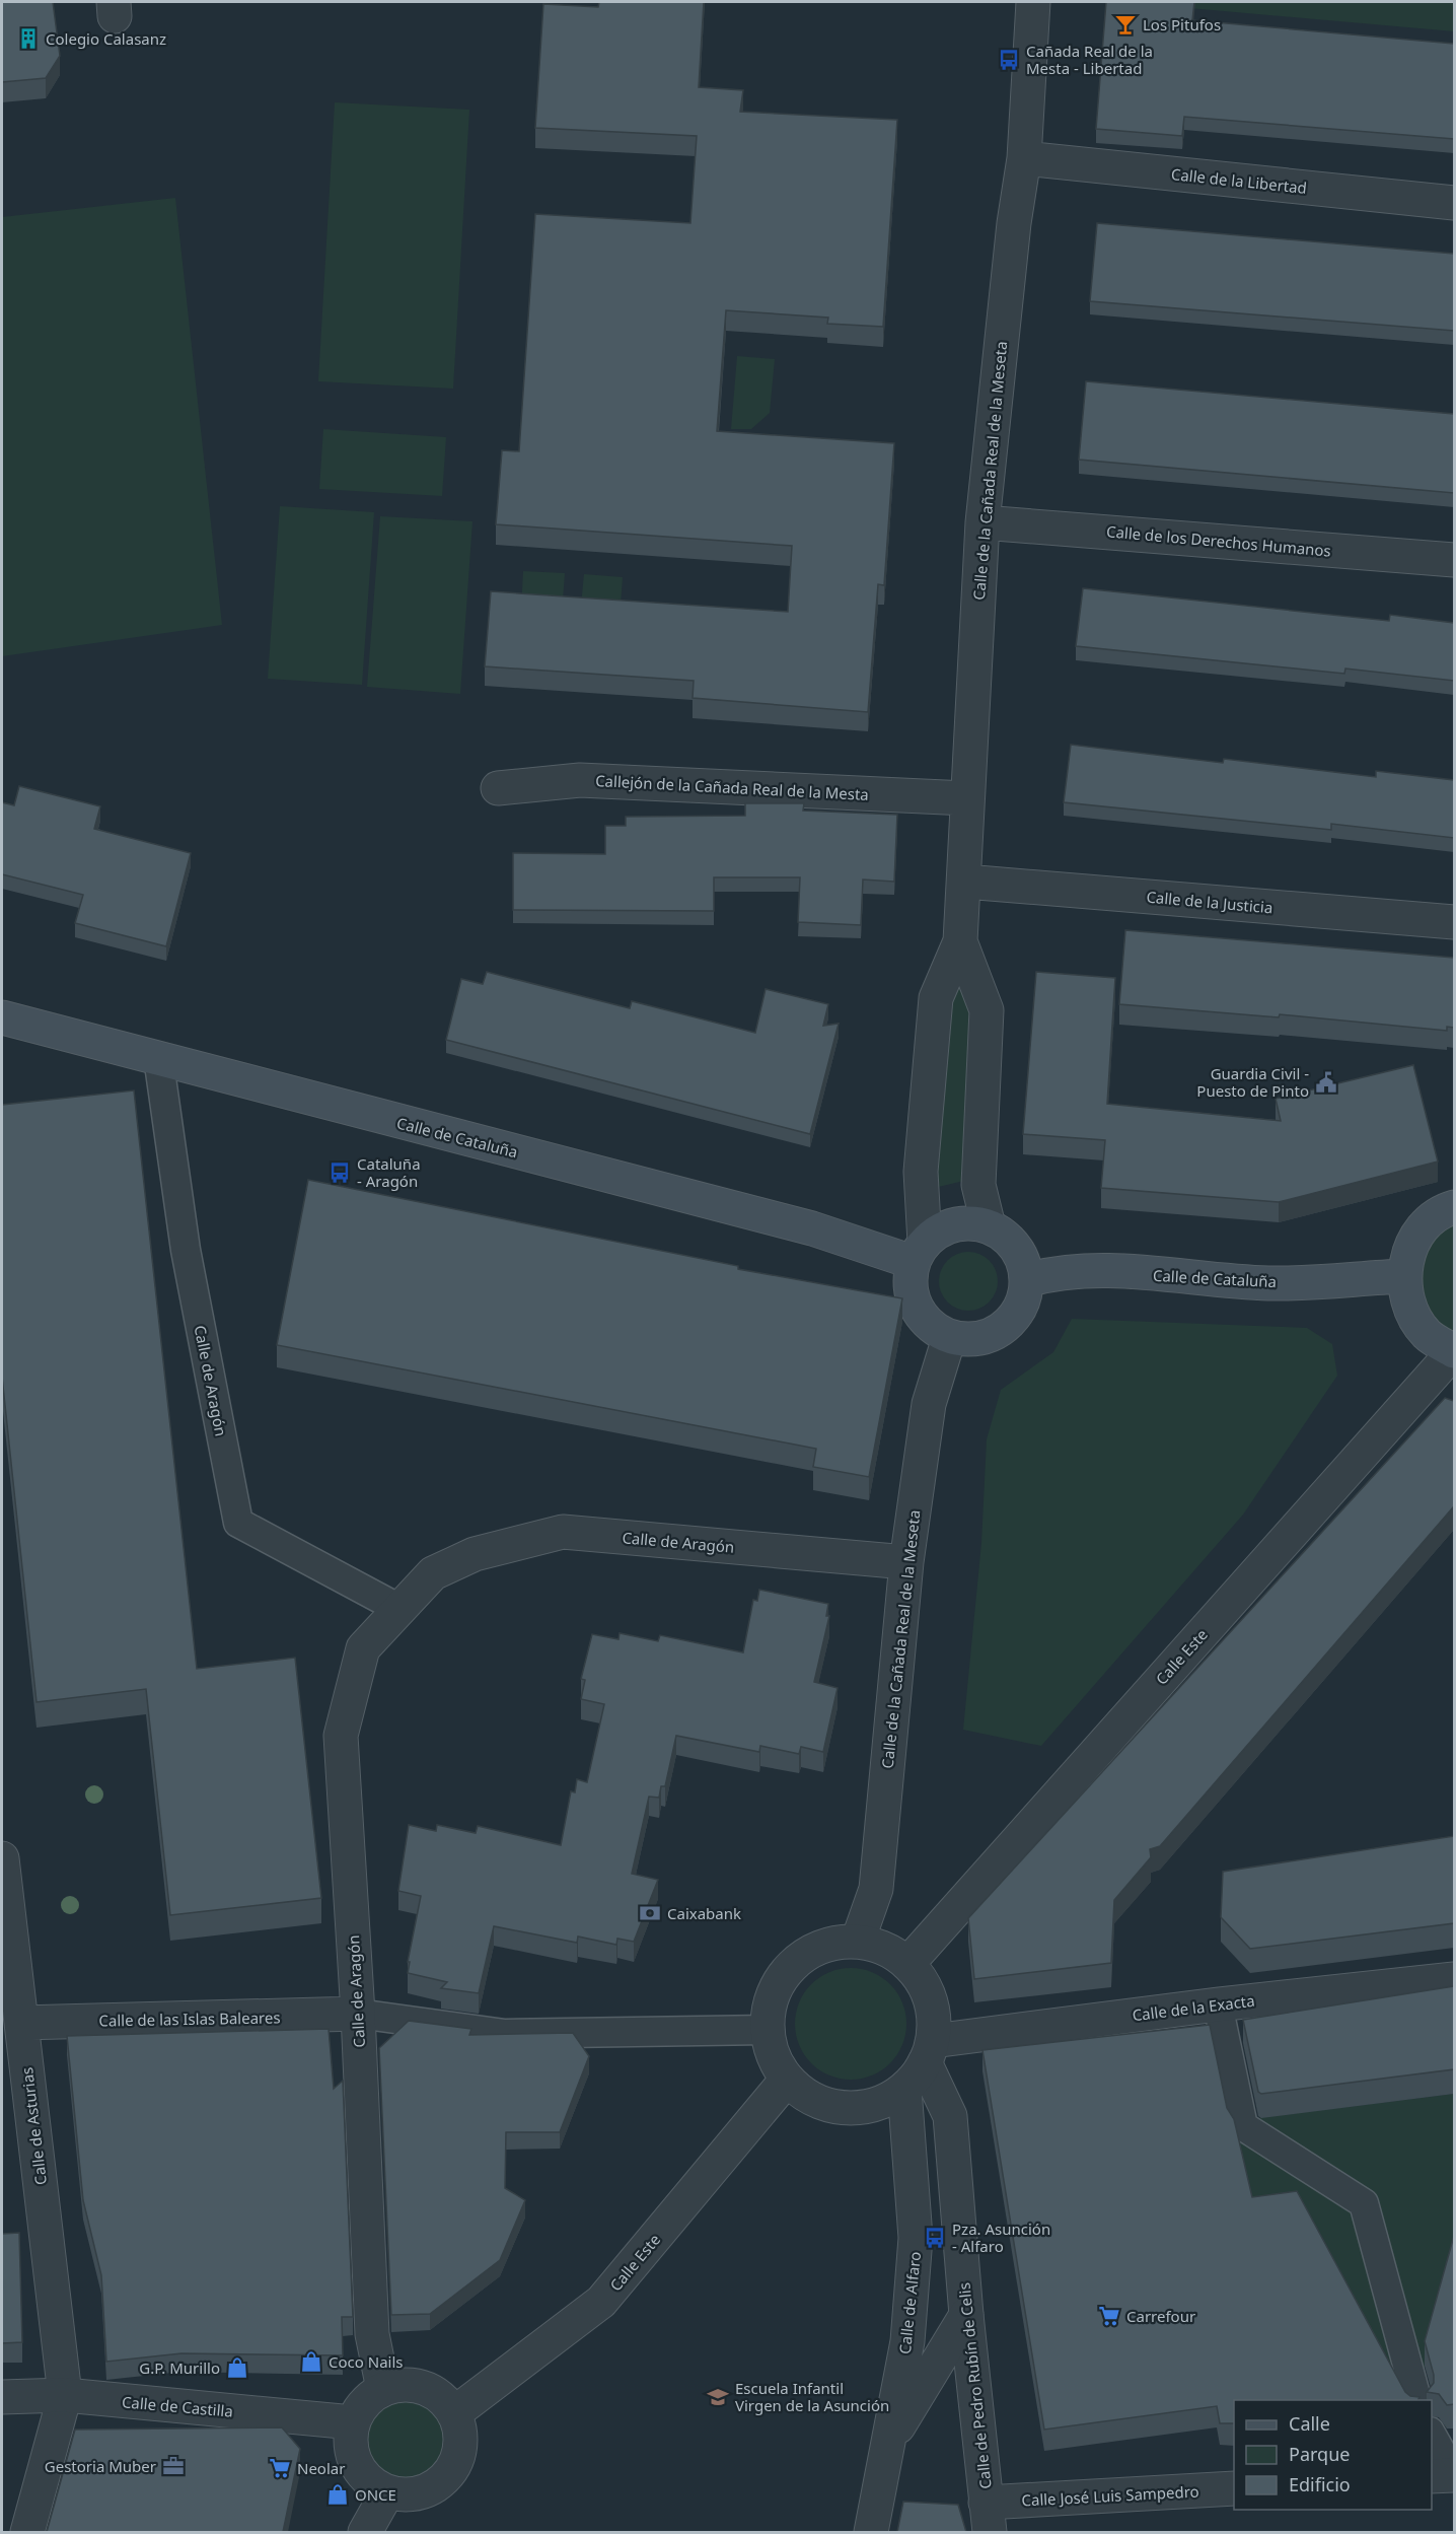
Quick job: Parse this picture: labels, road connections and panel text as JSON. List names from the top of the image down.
{
  "streets": {
    "main road": ["Calle de Cataluña"],
    "street": [
      "Calle de la Libertad",
      "Calle de la Cañada Real de la Meseta",
      "Calle de los Derechos Humanos",
      "Callejón de la Cañada Real de la Mesta",
      "Calle de la Justicia",
      "Calle de Aragón",
      "Calle Este",
      "Calle de la Exacta",
      "Calle de las Islas Baleares",
      "Calle de Asturias",
      "Calle de Alfaro",
      "Calle de Pedro Rubín de Celis",
      "Calle de Castilla",
      "Calle José Luis Sampedro"
    ]
  },
  "crossings": [
    ["Calle de la Libertad", "Calle de la Cañada Real de la Meseta"],
    ["Calle de la Cañada Real de la Meseta", "Calle de los Derechos Humanos"],
    ["Calle de la Cañada Real de la Meseta", "Callejón de la Cañada Real de la Mesta"],
    ["Calle de la Cañada Real de la Meseta", "Calle de la Justicia"],
    ["Calle de la Cañada Real de la Meseta", "Calle de Cataluña"],
    ["Calle de la Cañada Real de la Meseta", "Calle de Aragón"],
    ["Calle de la Cañada Real de la Meseta", "Calle Este"],
    ["Calle de la Cañada Real de la Meseta", "Calle de la Exacta"],
    ["Calle de la Cañada Real de la Meseta", "Calle de Alfaro"],
    ["Calle de la Cañada Real de la Meseta", "Calle de Pedro Rubín de Celis"],
    ["Calle de Cataluña", "Calle de Aragón"],
    ["Calle de Aragón", "Calle Este"],
    ["Calle de Aragón", "Calle de las Islas Baleares"],
    ["Calle de Aragón", "Calle de Castilla"],
    ["Calle Este", "Calle de la Exacta"],
    ["Calle Este", "Calle de Alfaro"],
    ["Calle Este", "Calle de Pedro Rubín de Celis"],
    ["Calle Este", "Calle de Castilla"],
    ["Calle de la Exacta", "Calle de Alfaro"],
    ["Calle de la Exacta", "Calle de Pedro Rubín de Celis"],
    ["Calle de las Islas Baleares", "Calle de Asturias"],
    ["Calle de Asturias", "Calle de Castilla"],
    ["Calle de Alfaro", "Calle de Pedro Rubín de Celis"],
    ["Calle de Pedro Rubín de Celis", "Calle José Luis Sampedro"]
  ],
  "places": {
    "bar": ["Los Pitufos"],
    "building": ["Colegio Calasanz"],
    "bus stop": ["Cañada Real de la Mesta - Libertad", "Cataluña - Aragón", "Pza. Asunción - Alfaro"],
    "public building": ["Guardia Civil - Puesto de Pinto"],
    "bank": ["Caixabank"],
    "supermarket": ["Carrefour", "Neolar"],
    "shop": ["Coco Nails", "G.P. Murillo", "ONCE"],
    "school or university": ["Escuela Infantil Virgen de la Asunción"],
    "office": ["Gestoria Muber"]
  },
  "legend": ["Calle", "Parque", "Edificio"]
}
